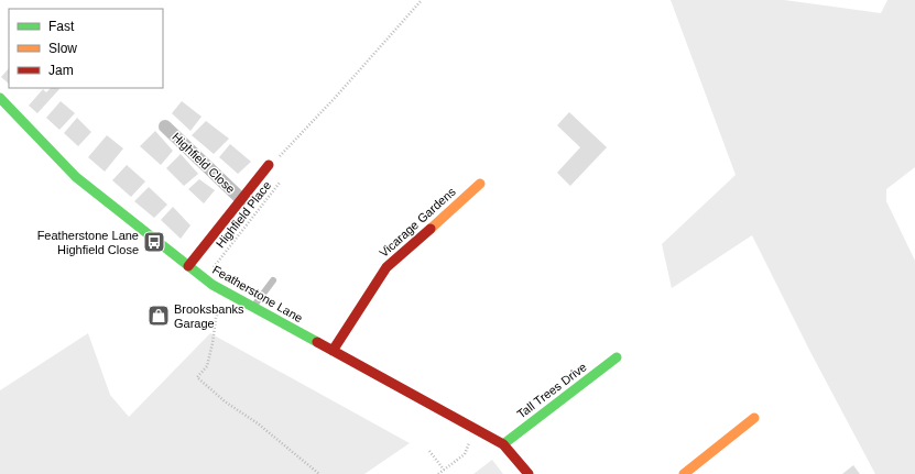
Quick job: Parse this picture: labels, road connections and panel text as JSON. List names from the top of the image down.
{
  "streets": {
    "main road": [
      "Highfield Close",
      "Vicarage Gardens",
      "Featherstone Lane",
      "Tall Trees Drive"
    ],
    "path": ["Highfield Place"]
  },
  "crossings": [
    ["Highfield Close", "Featherstone Lane"],
    ["Highfield Place", "Featherstone Lane"],
    ["Vicarage Gardens", "Featherstone Lane"],
    ["Featherstone Lane", "Tall Trees Drive"]
  ],
  "places": {
    "bus stop": ["Featherstone Lane Highfield Close"],
    "shop": ["Brooksbanks Garage"]
  },
  "legend": ["Fast", "Slow", "Jam"]
}
